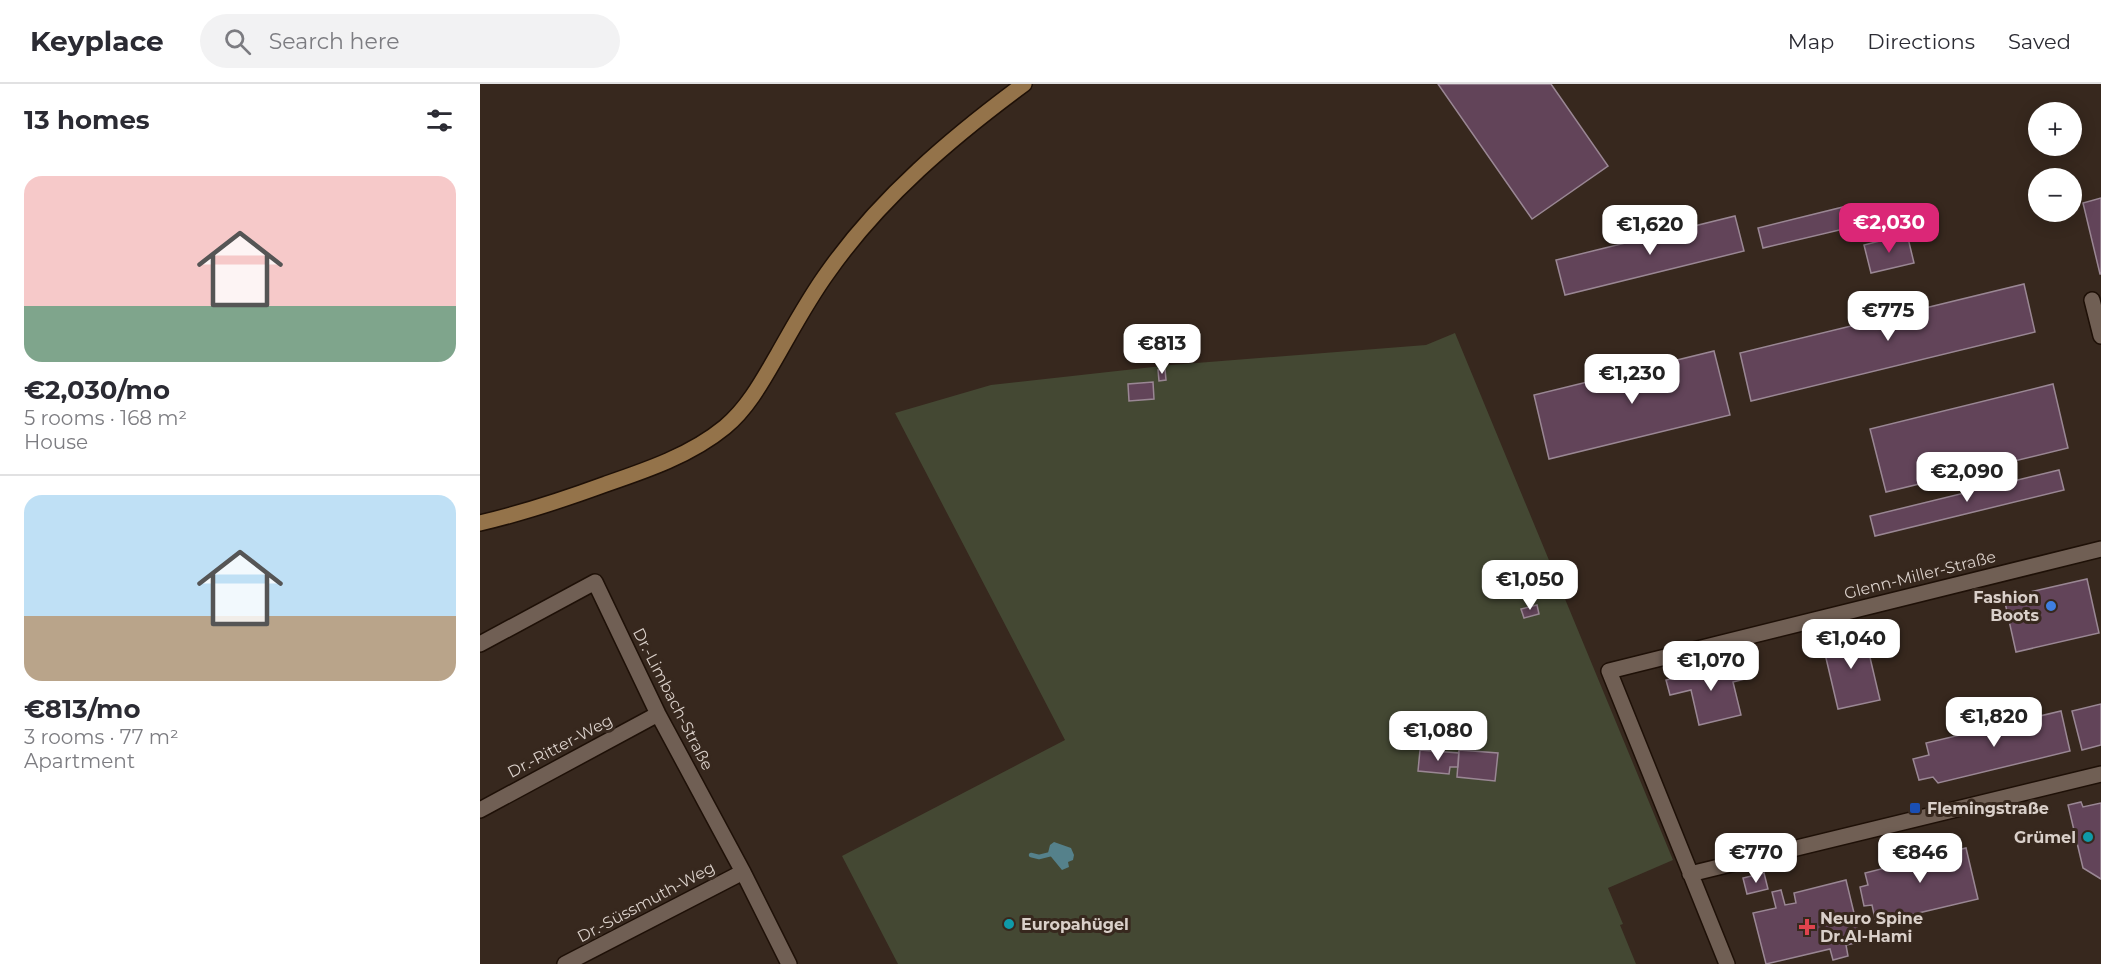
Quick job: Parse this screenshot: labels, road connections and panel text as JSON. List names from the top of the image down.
{
  "streets": {
    "street": [
      "Glenn-Miller-Straße",
      "Dr.-Limbach-Straße",
      "Dr.-Ritter-Weg",
      "Dr.-Süssmuth-Weg"
    ]
  },
  "crossings": [
    ["Dr.-Limbach-Straße", "Dr.-Ritter-Weg"],
    ["Dr.-Limbach-Straße", "Dr.-Süssmuth-Weg"]
  ],
  "places": {
    "other": ["Fashion Boots", "Grümel", "Europahügel"],
    "transit": ["Flemingstraße"],
    "health": ["Neuro Spine Dr.Al-Hami"]
  },
  "page": {
    "header": "Keyplace",
    "search": "Search here",
    "nav": ["Map", "Directions", "Saved"],
    "heading": "13 homes",
    "map_buttons": ["+", "−"],
    "list": [
      {
        "name": "€2,030/mo",
        "note": "5 rooms · 168 m² · House"
      },
      {
        "name": "€813/mo",
        "note": "3 rooms · 77 m² · Apartment"
      }
    ],
    "price": [
      "€2,030",
      "€1,620",
      "€775",
      "€813",
      "€1,230",
      "€2,090",
      "€1,050",
      "€1,040",
      "€1,070",
      "€1,820",
      "€1,080",
      "€770",
      "€846"
    ]
  }
}
